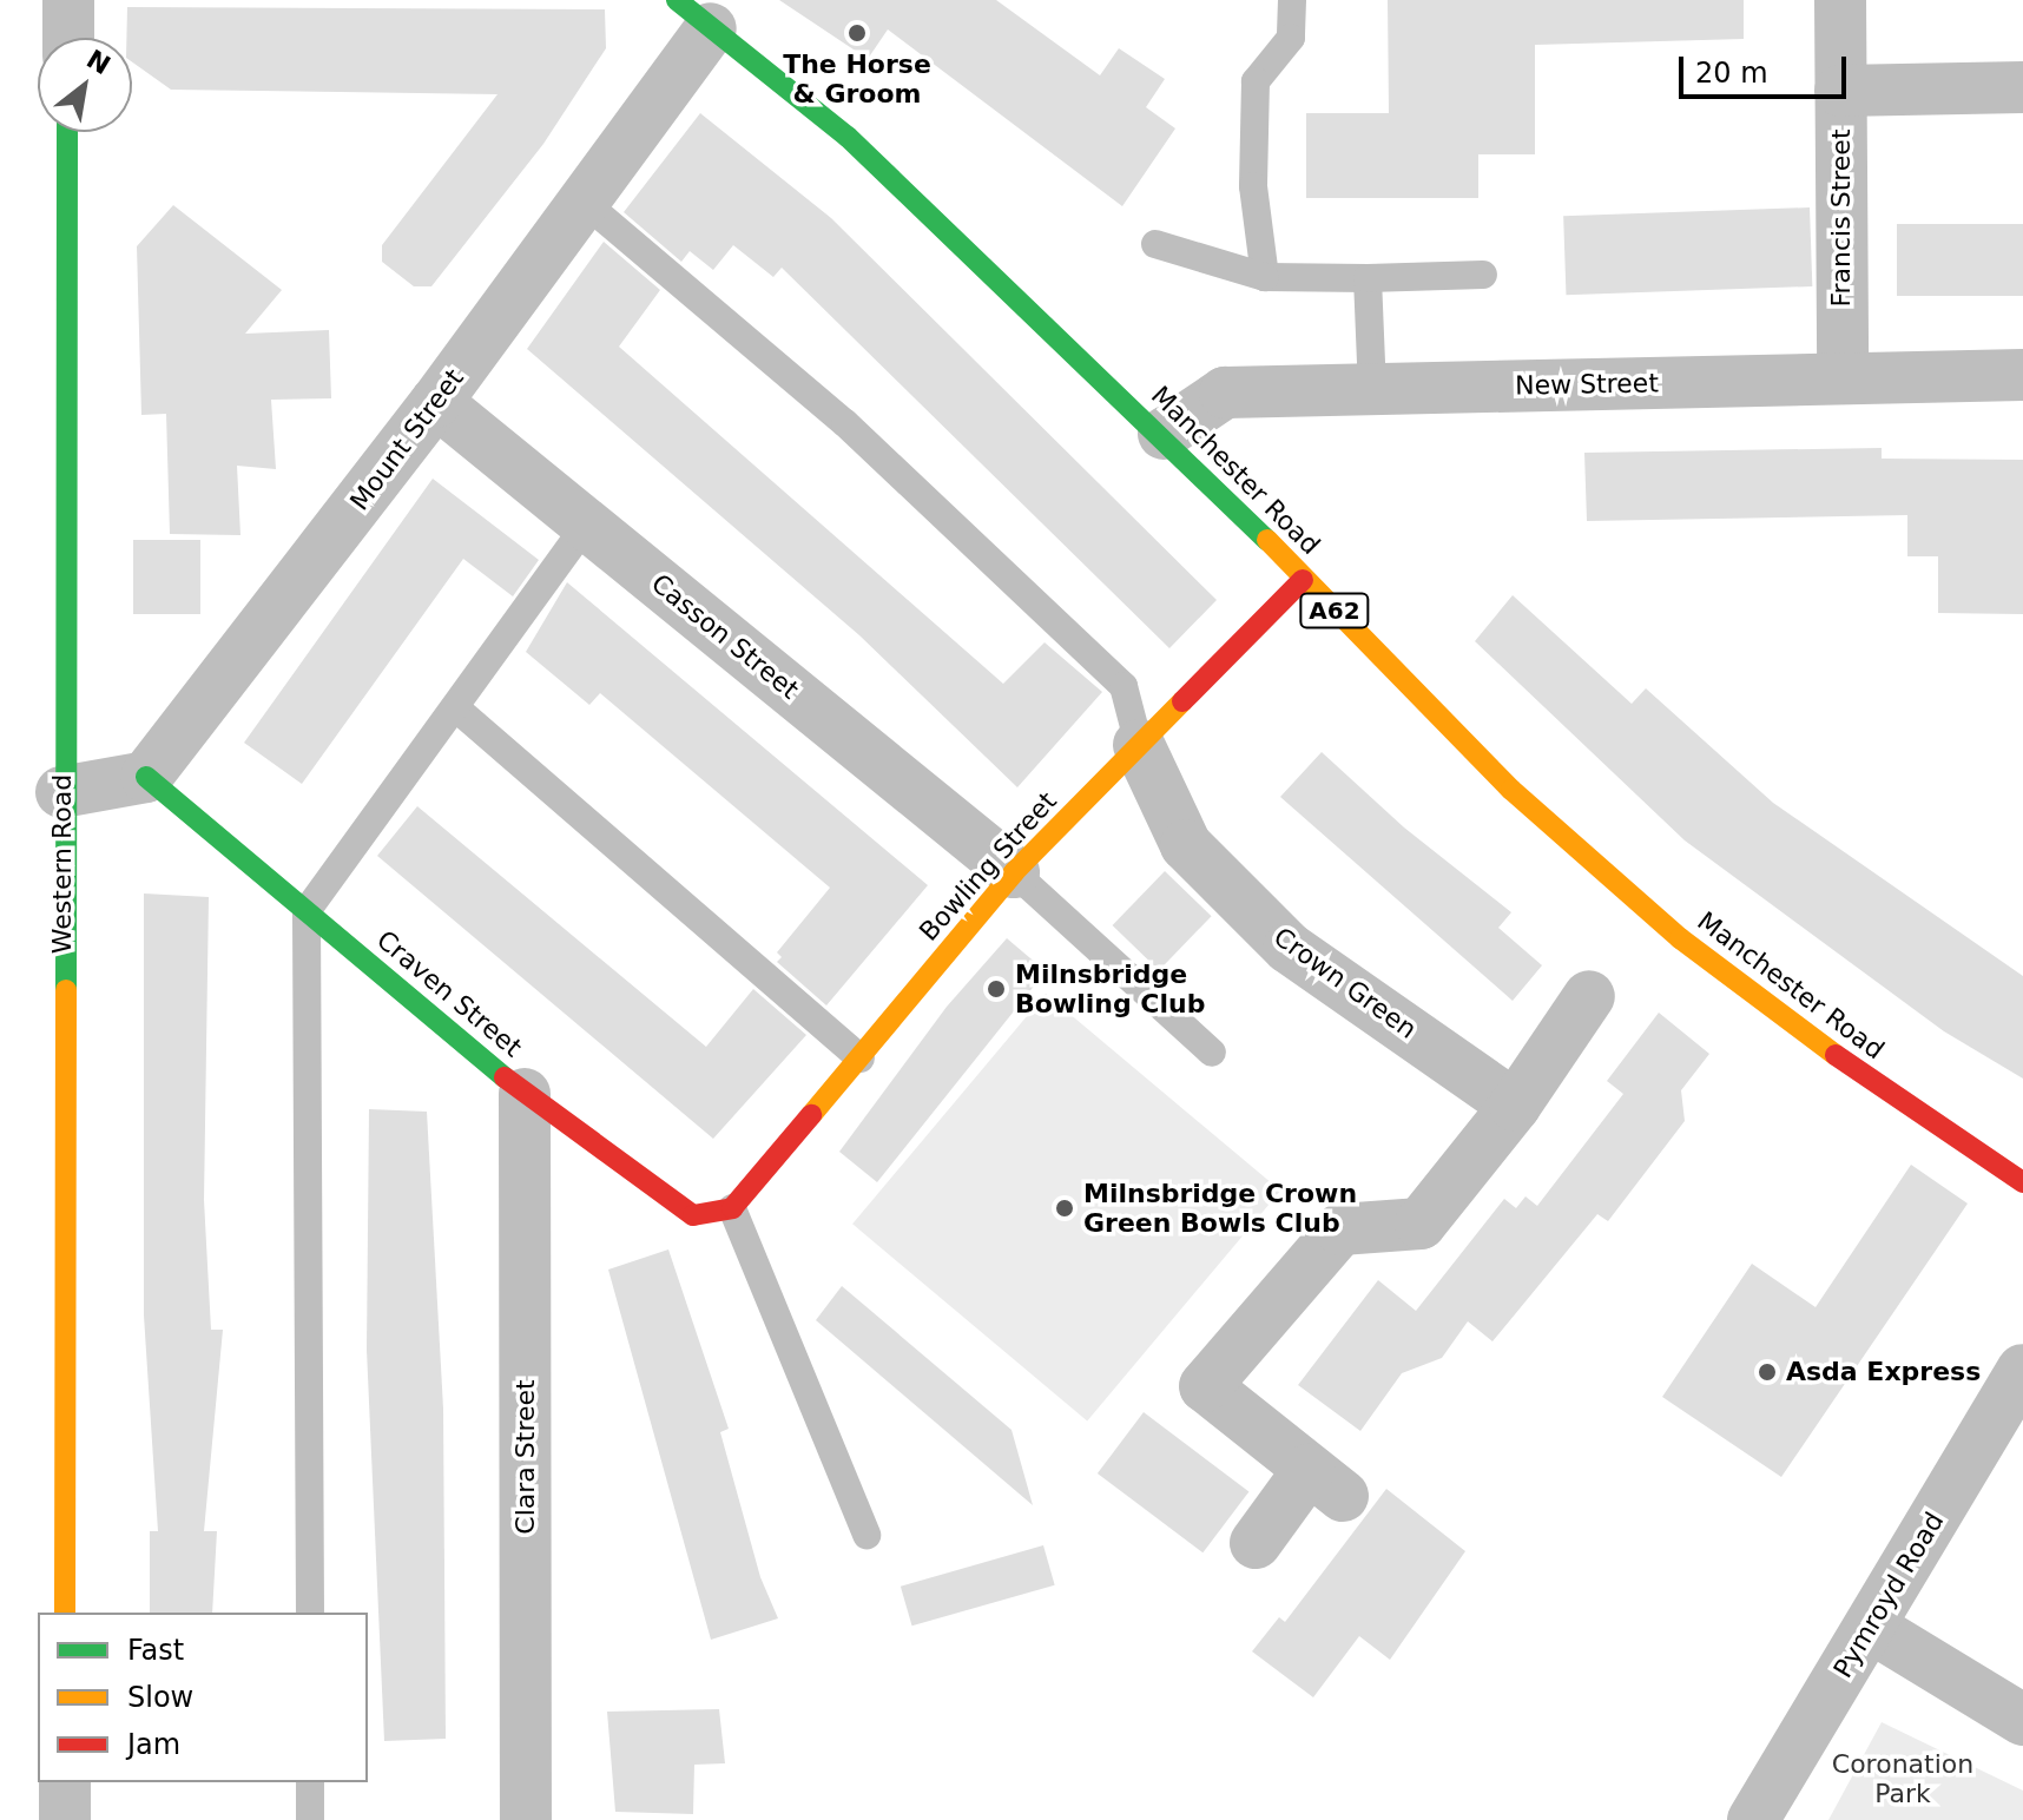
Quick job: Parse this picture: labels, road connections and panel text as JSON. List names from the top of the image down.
{
  "streets": {
    "street": [
      "Francis Street",
      "New Street",
      "Mount Street",
      "Manchester Road",
      "A62",
      "Casson Street",
      "Western Road",
      "Bowling Street",
      "Crown Green",
      "Craven Street",
      "Clara Street",
      "Pymroyd Road"
    ]
  },
  "crossings": [
    ["Francis Street", "New Street"],
    ["New Street", "Manchester Road"],
    ["Mount Street", "Manchester Road"],
    ["Mount Street", "Casson Street"],
    ["Mount Street", "Craven Street"],
    ["Manchester Road", "Bowling Street"],
    ["Casson Street", "Bowling Street"],
    ["Bowling Street", "Crown Green"],
    ["Bowling Street", "Craven Street"],
    ["Craven Street", "Clara Street"]
  ],
  "parks": ["Coronation Park"],
  "places": [
    "The Horse & Groom",
    "Milnsbridge Bowling Club",
    "Milnsbridge Crown Green Bowls Club",
    "Asda Express"
  ],
  "legend": ["Fast", "Slow", "Jam"],
  "scale_bar": "20 m",
  "north": "top right"
}
